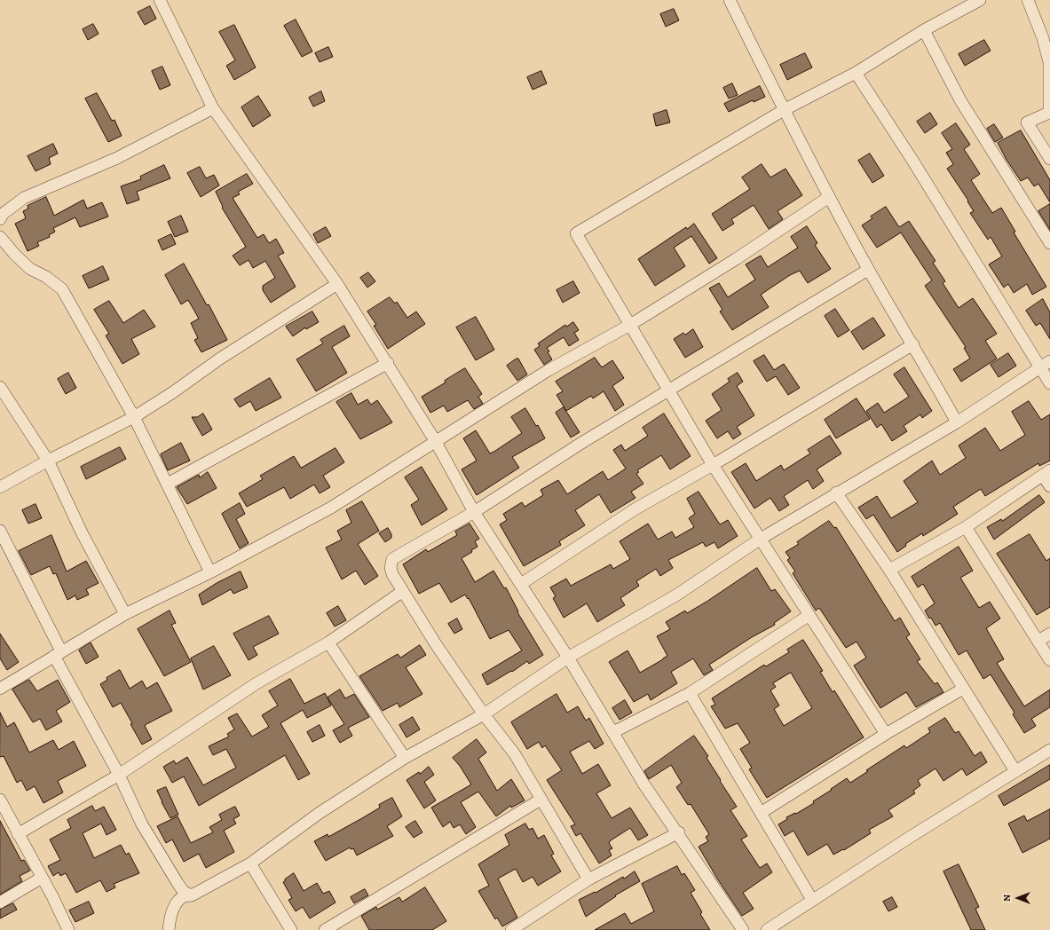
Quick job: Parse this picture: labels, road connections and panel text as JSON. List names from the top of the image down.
{
  "north": "left"
}
